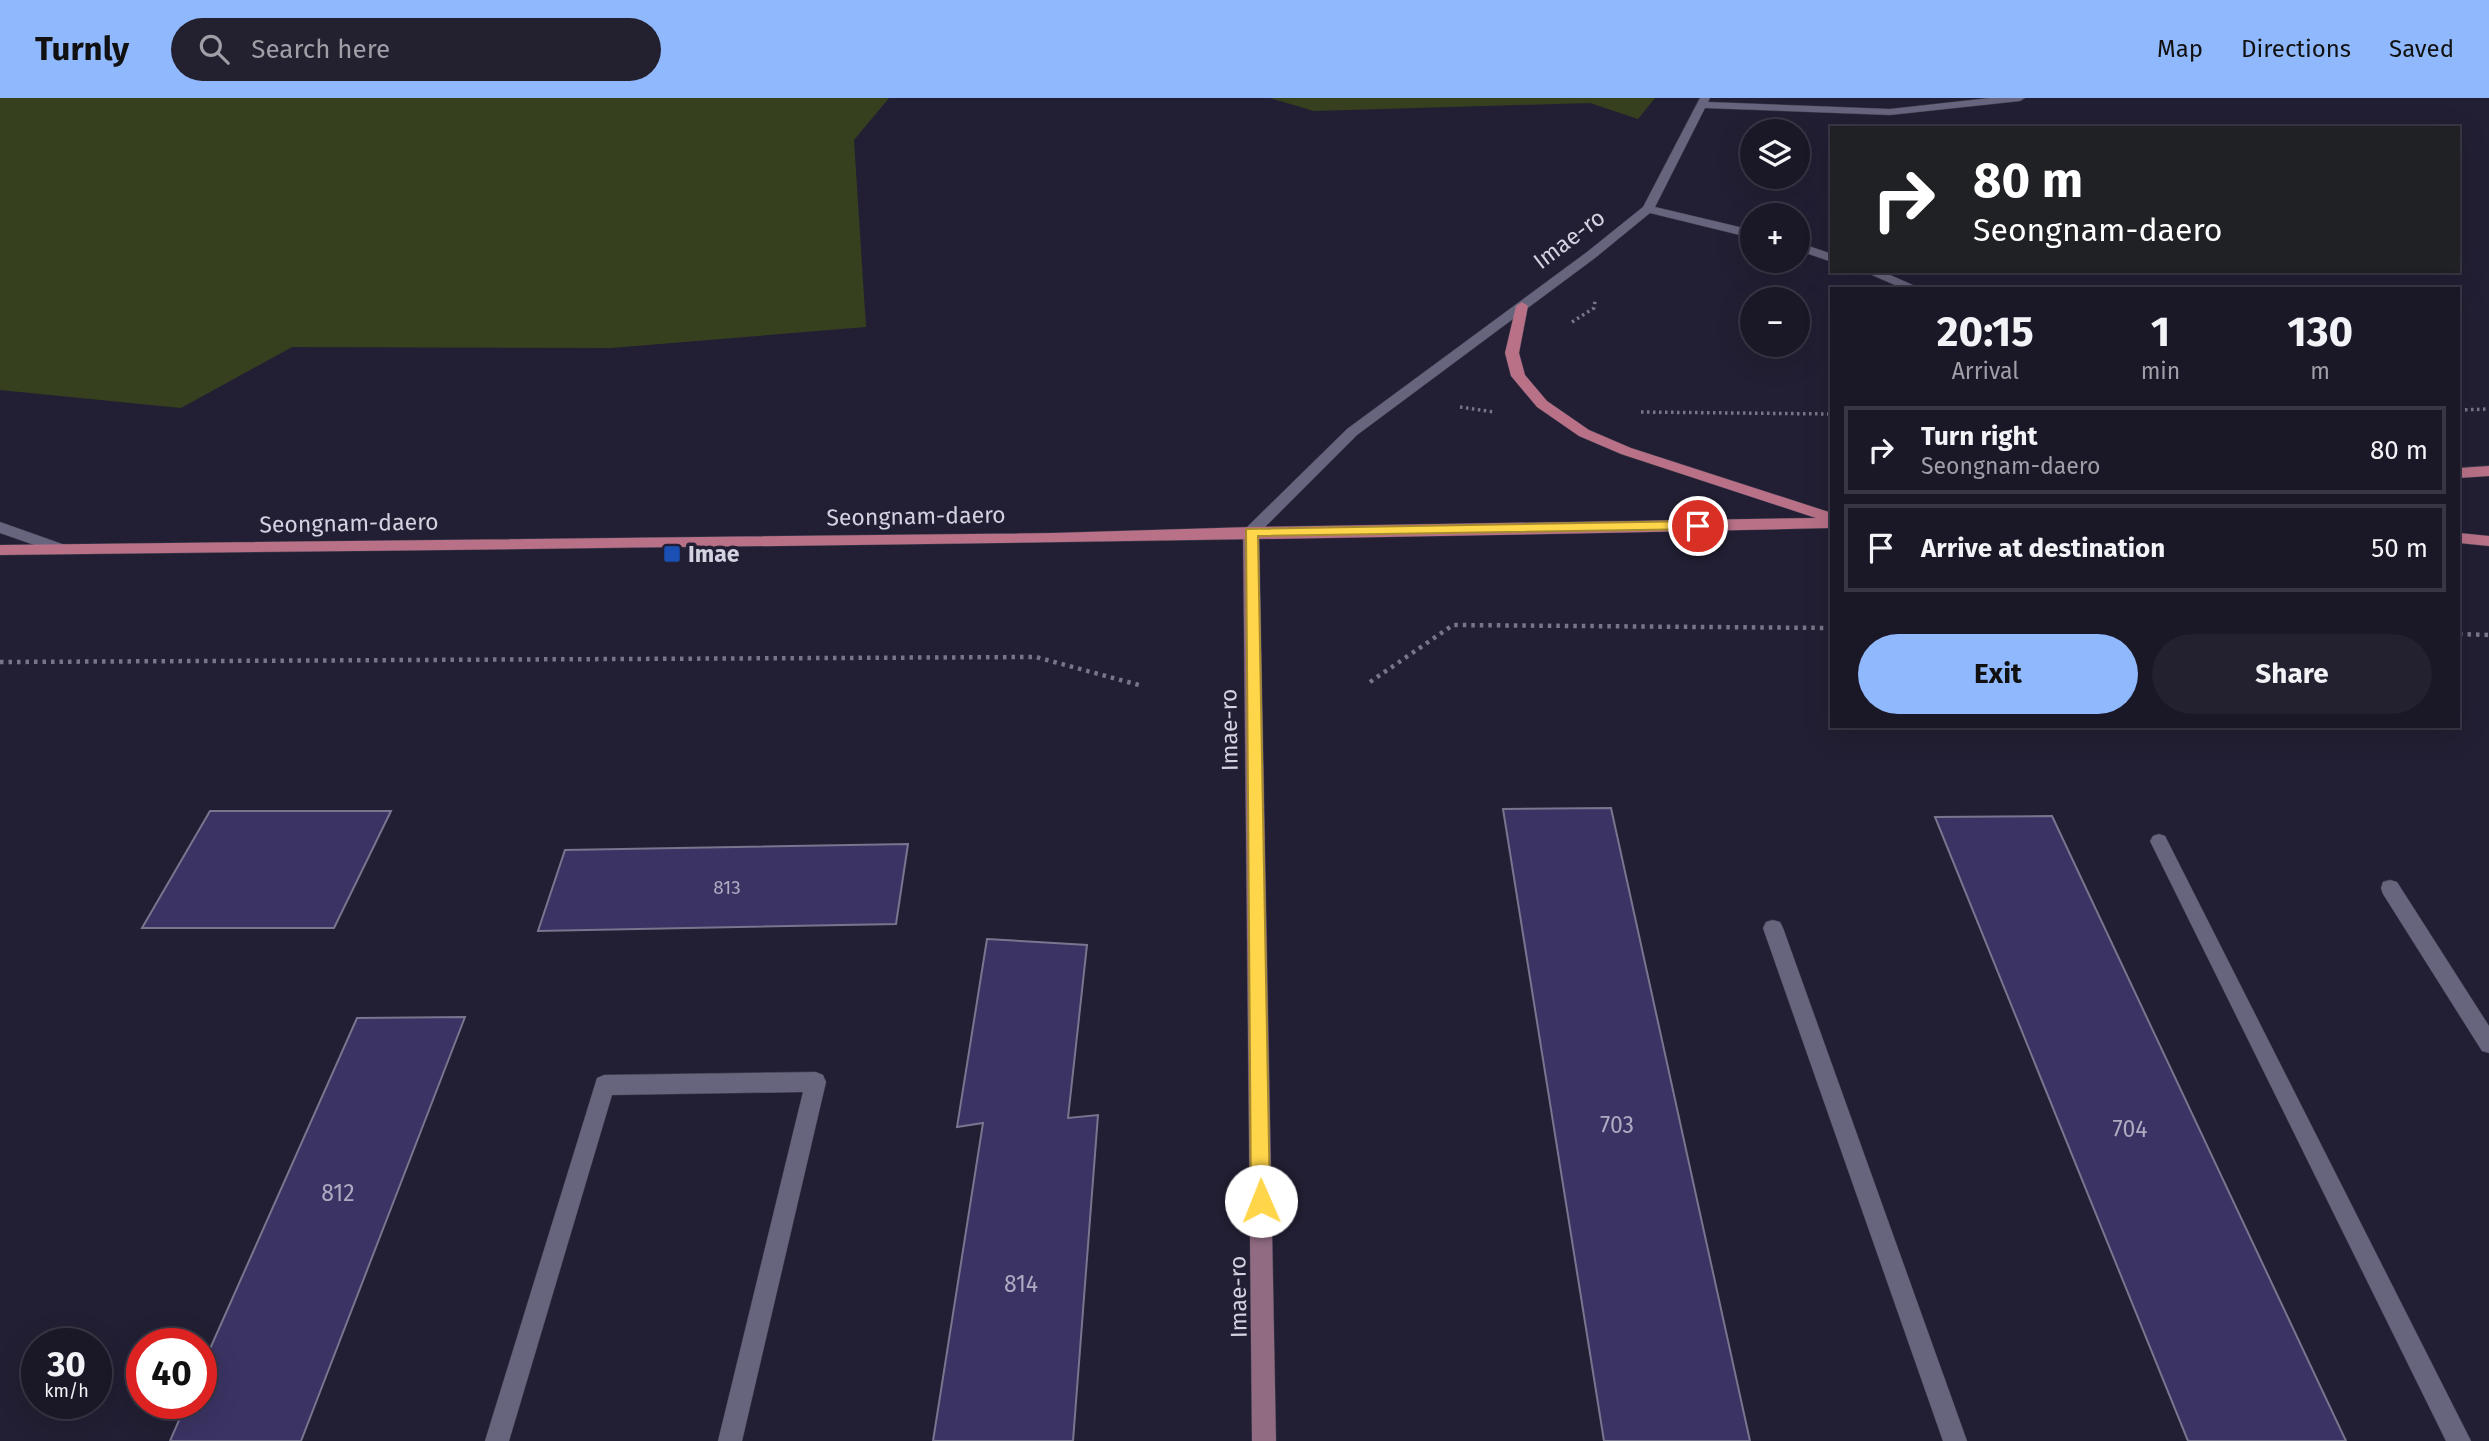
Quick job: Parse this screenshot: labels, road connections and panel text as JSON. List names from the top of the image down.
{
  "streets": {
    "main road": ["Seongnam-daero"],
    "street": ["Imae-ro"]
  },
  "crossings": [
    ["Imae-ro", "Seongnam-daero"]
  ],
  "places": {
    "transit": ["Imae"]
  },
  "house_numbers": [
    "813",
    "703",
    "704",
    "812",
    "814"
  ],
  "page": {
    "header": "Turnly",
    "search": "Search here",
    "nav": ["Map", "Directions", "Saved"],
    "map_buttons": ["+", "−"],
    "turn": ["80 m", "Seongnam-daero"],
    "eta": [
      "20:15",
      "Arrival",
      "1",
      "min",
      "130",
      "m"
    ],
    "list": [
      {
        "name": "Turn right",
        "note": "Seongnam-daero",
        "value": "80 m"
      },
      {
        "name": "Arrive at destination",
        "value": "50 m"
      }
    ],
    "buttons": ["Exit", "Share"],
    "speed": "30 km/h",
    "limit": "40"
  }
}
